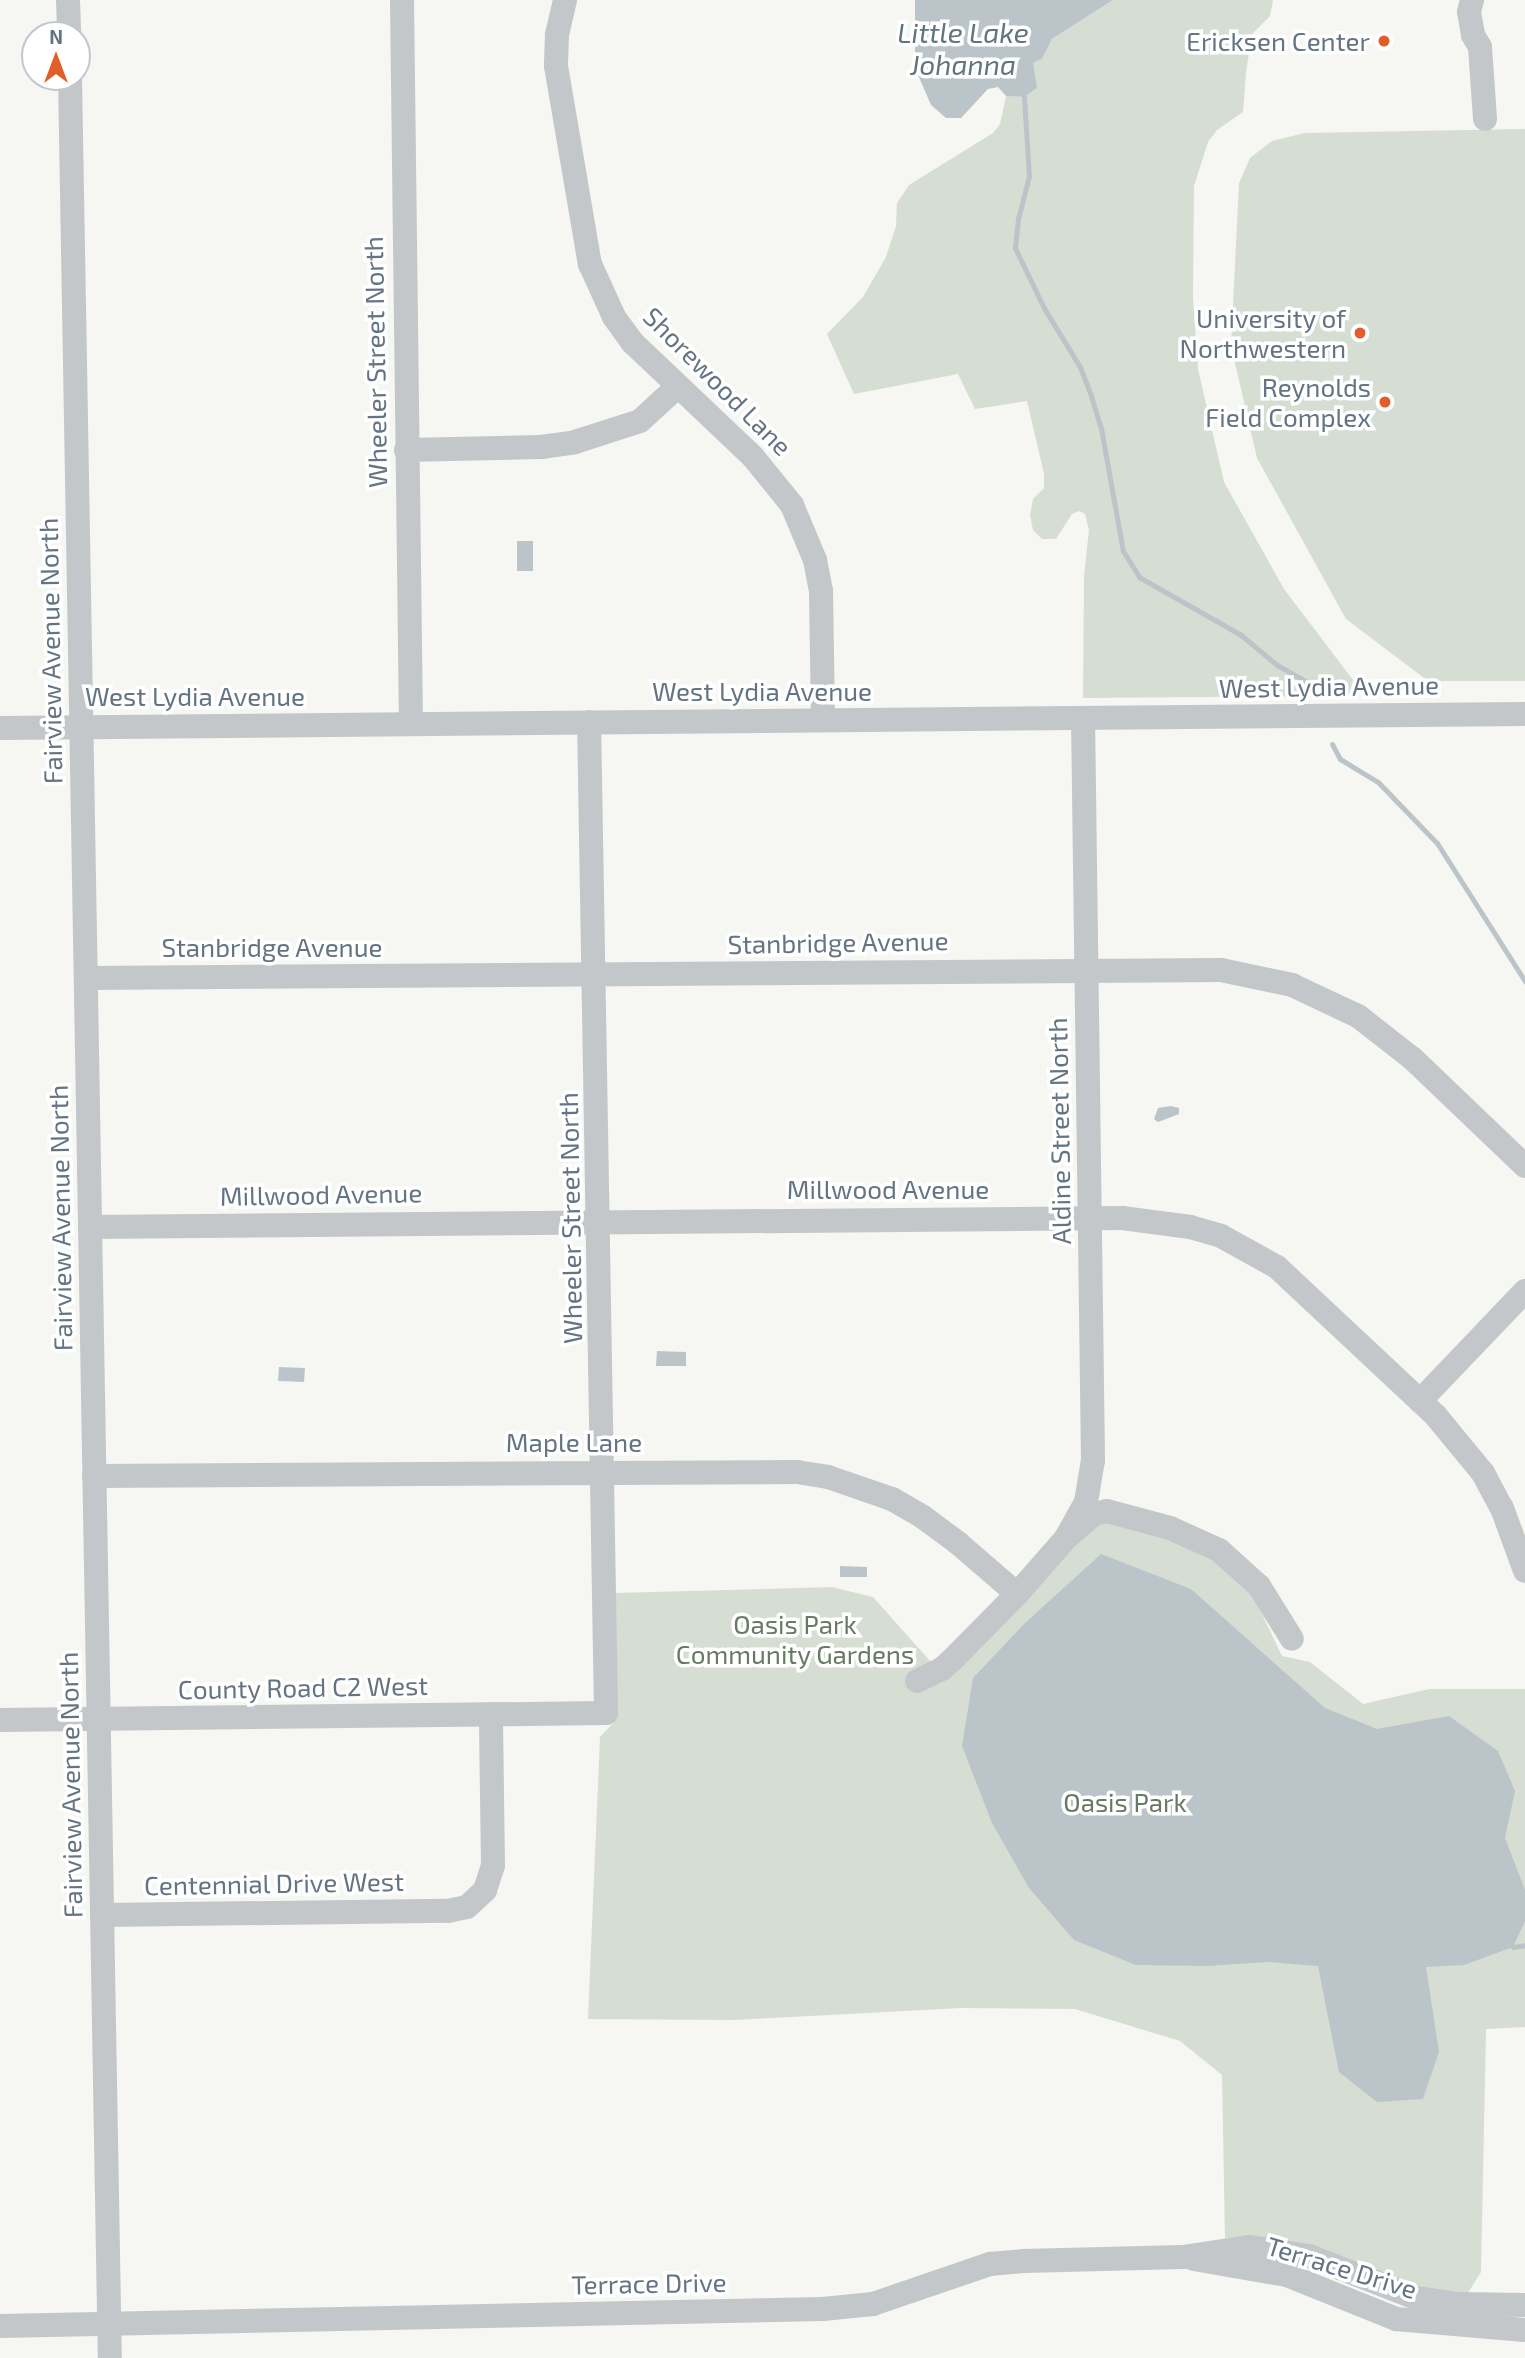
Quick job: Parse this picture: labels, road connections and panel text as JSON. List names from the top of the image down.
{
  "streets": {
    "street": [
      "Wheeler Street North",
      "Shorewood Lane",
      "Fairview Avenue North",
      "West Lydia Avenue",
      "Stanbridge Avenue",
      "Aldine Street North",
      "Millwood Avenue",
      "Maple Lane",
      "County Road C2 West",
      "Centennial Drive West",
      "Terrace Drive"
    ]
  },
  "crossings": [
    ["Wheeler Street North", "West Lydia Avenue"],
    ["Wheeler Street North", "Stanbridge Avenue"],
    ["Wheeler Street North", "Millwood Avenue"],
    ["Wheeler Street North", "Maple Lane"],
    ["Wheeler Street North", "County Road C2 West"],
    ["Shorewood Lane", "West Lydia Avenue"],
    ["Fairview Avenue North", "West Lydia Avenue"],
    ["Fairview Avenue North", "Stanbridge Avenue"],
    ["Fairview Avenue North", "Millwood Avenue"],
    ["Fairview Avenue North", "Maple Lane"],
    ["Fairview Avenue North", "County Road C2 West"],
    ["Fairview Avenue North", "Centennial Drive West"],
    ["Fairview Avenue North", "Terrace Drive"],
    ["West Lydia Avenue", "Aldine Street North"],
    ["Stanbridge Avenue", "Aldine Street North"],
    ["Aldine Street North", "Millwood Avenue"],
    ["County Road C2 West", "Centennial Drive West"]
  ],
  "water": ["Little Lake Johanna"],
  "parks": ["Oasis Park Community Gardens", "Oasis Park"],
  "places": ["Ericksen Center", "University of Northwestern", "Reynolds Field Complex"],
  "north": "top"
}
